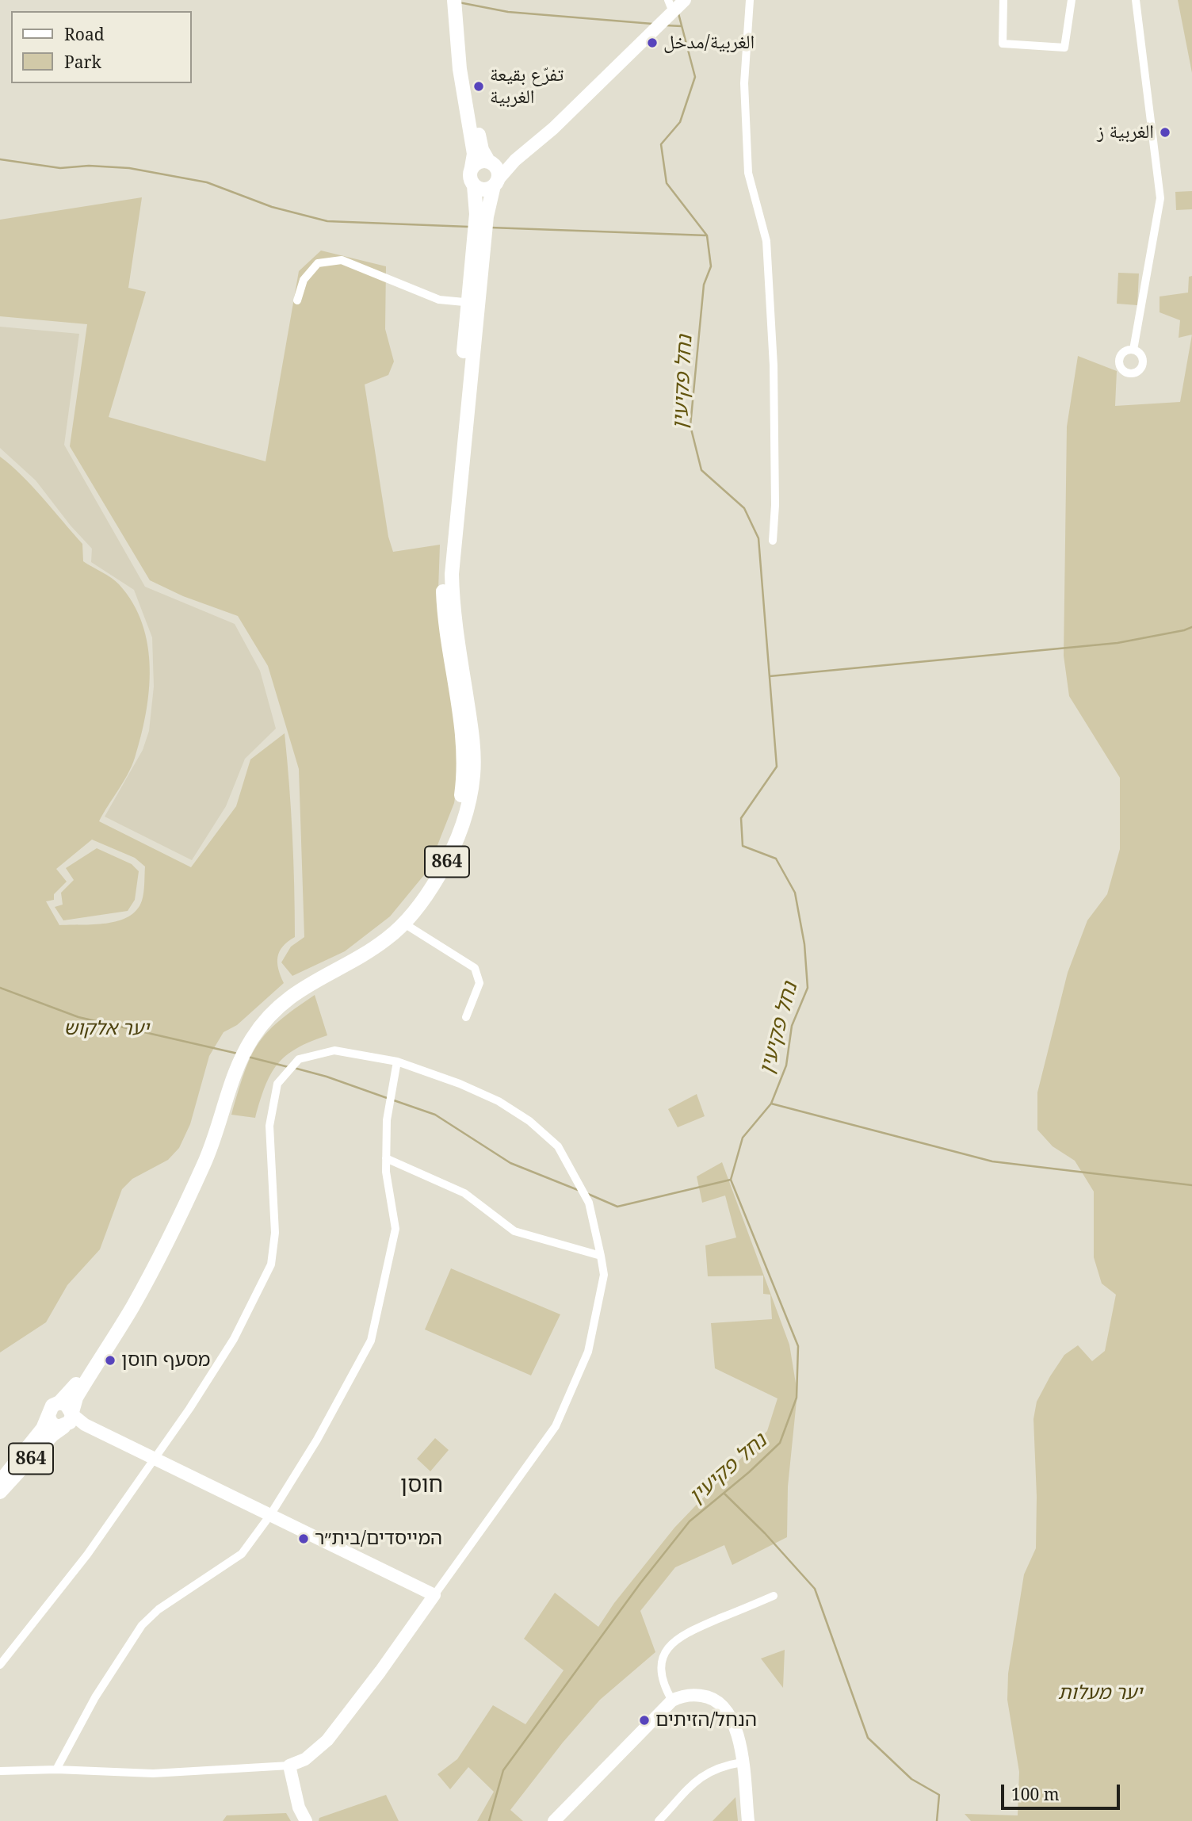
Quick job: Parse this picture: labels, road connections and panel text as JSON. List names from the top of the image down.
{
  "streets": {
    "main road": ["864"]
  },
  "districts": ["חוסן"],
  "water": ["נחל פקיעין"],
  "parks": ["יער אלקוש", "יער מעלות"],
  "places": [
    "الغربية/مدخل",
    "تفرّع بقيعة الغربية",
    "الغربية ز",
    "מסעף חוסן",
    "המייסדים/בית״ר",
    "הנחל/הזיתים"
  ],
  "legend": ["Road", "Park"],
  "scale_bar": "100 m"
}
